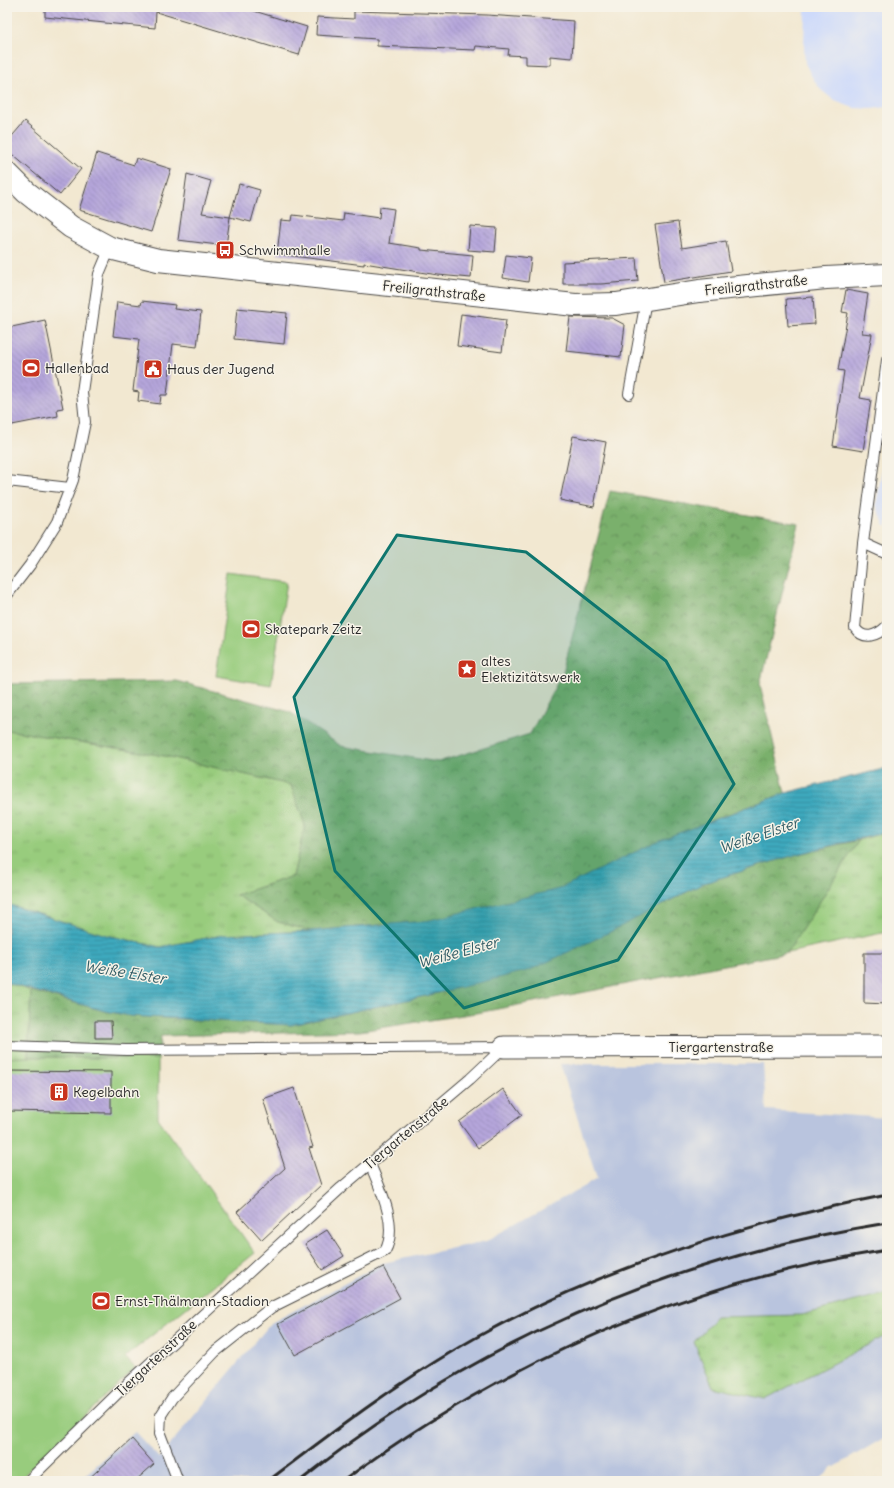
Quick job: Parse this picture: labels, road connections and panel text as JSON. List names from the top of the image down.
{
  "streets": {
    "street": ["Freiligrathstraße", "Tiergartenstraße"]
  },
  "water": ["Weiße Elster"],
  "places": {
    "bus stop": ["Schwimmhalle"],
    "sports": ["Hallenbad", "Skatepark Zeitz", "Ernst-Thälmann-Stadion"],
    "public building": ["Haus der Jugend"],
    "place": ["altes Elektizitätswerk"],
    "building": ["Kegelbahn"]
  }
}
